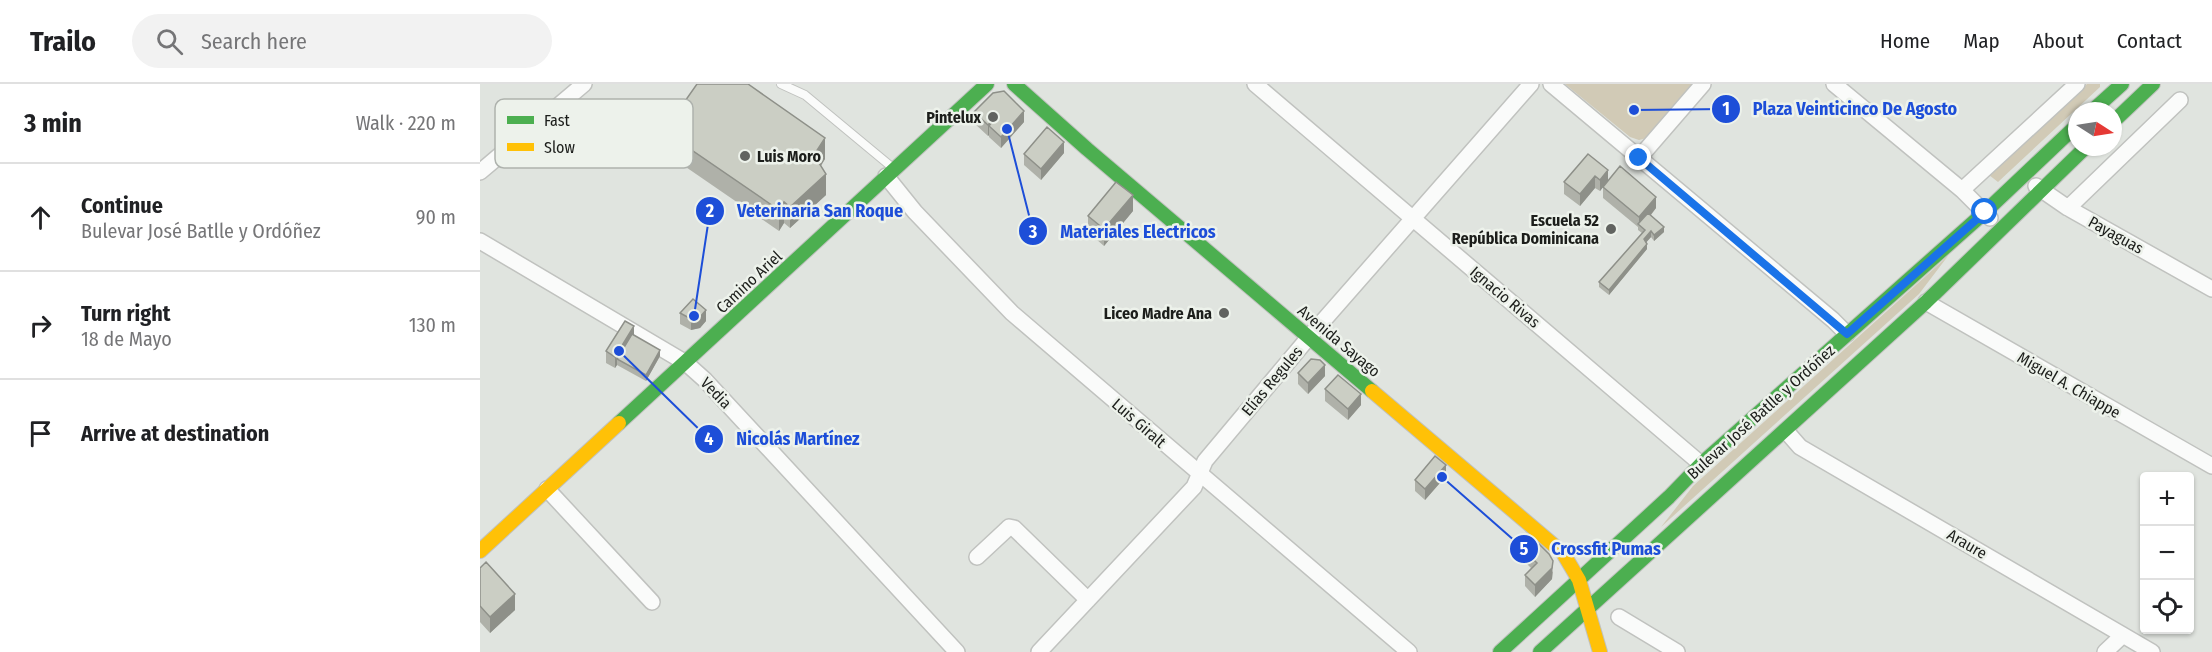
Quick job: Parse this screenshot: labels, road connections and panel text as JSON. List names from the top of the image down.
{
  "streets": {
    "main road": ["Camino Ariel", "Avenida Sayago", "Bulevar José Batlle y Ordóñez"],
    "street": [
      "Payaguas",
      "Ignacio Rivas",
      "Elías Regules",
      "Miguel A. Chiappe",
      "Vedia",
      "Luis Giralt",
      "Araure"
    ]
  },
  "crossings": [
    ["Payaguas", "Bulevar José Batlle y Ordóñez"],
    ["Camino Ariel", "Vedia"],
    ["Camino Ariel", "Luis Giralt"],
    ["Ignacio Rivas", "Elías Regules"],
    ["Ignacio Rivas", "Bulevar José Batlle y Ordóñez"],
    ["Avenida Sayago", "Elías Regules"],
    ["Avenida Sayago", "Bulevar José Batlle y Ordóñez"],
    ["Elías Regules", "Luis Giralt"],
    ["Miguel A. Chiappe", "Bulevar José Batlle y Ordóñez"],
    ["Bulevar José Batlle y Ordóñez", "Araure"]
  ],
  "places": [
    "Plaza Veinticinco De Agosto",
    "Pintelux",
    "Materiales Electricos",
    "Luis Moro",
    "Escuela 52 República Dominicana",
    "Liceo Madre Ana",
    "Veterinaria San Roque",
    "Nicolás Martínez",
    "Crossfit Pumas"
  ],
  "legend": ["Fast", "Slow"],
  "north": "right",
  "page": {
    "header": "Trailo",
    "search": "Search here",
    "nav": [
      "Home",
      "Map",
      "About",
      "Contact"
    ],
    "heading": ["3 min", "Walk · 220 m"],
    "list": [
      ["Continue", "Bulevar José Batlle y Ordóñez", "90 m"],
      ["Turn right", "18 de Mayo", "130 m"],
      "Arrive at destination"
    ],
    "map_buttons": ["+", "−"]
  }
}
